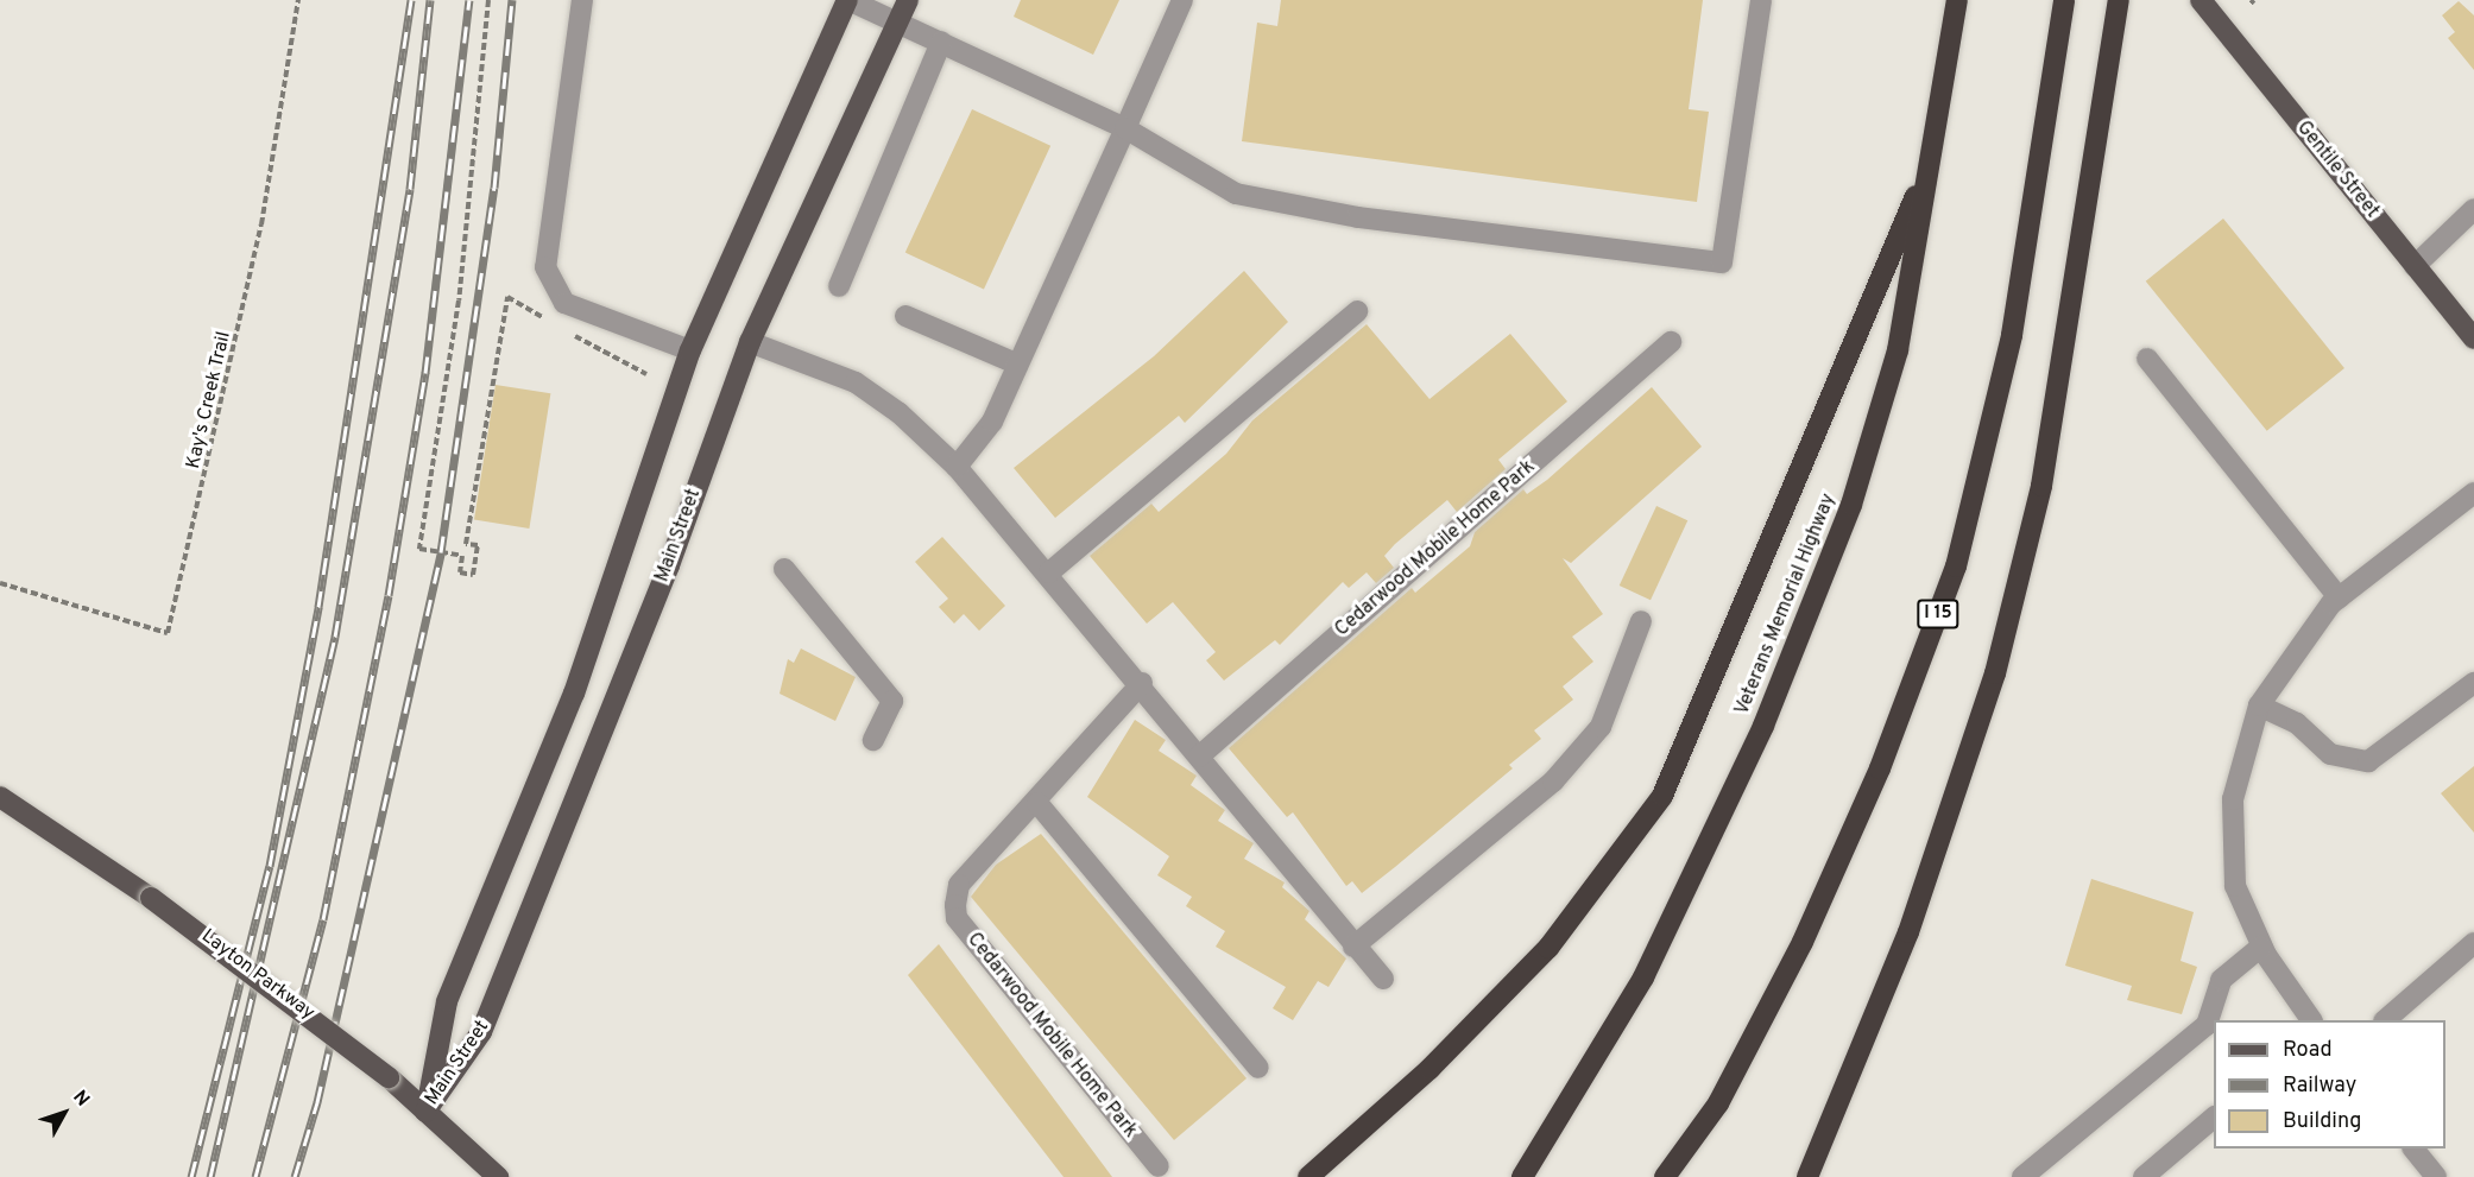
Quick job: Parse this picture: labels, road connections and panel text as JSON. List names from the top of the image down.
{
  "streets": {
    "highway": ["Veterans Memorial Highway", "I 15"],
    "main road": ["Gentile Street", "Main Street", "Layton Parkway"],
    "street": ["Cedarwood Mobile Home Park"],
    "path": ["Kay's Creek Trail"]
  },
  "crossings": [
    ["Main Street", "Layton Parkway"]
  ],
  "legend": ["Road", "Railway", "Building"],
  "north": "top right"
}
